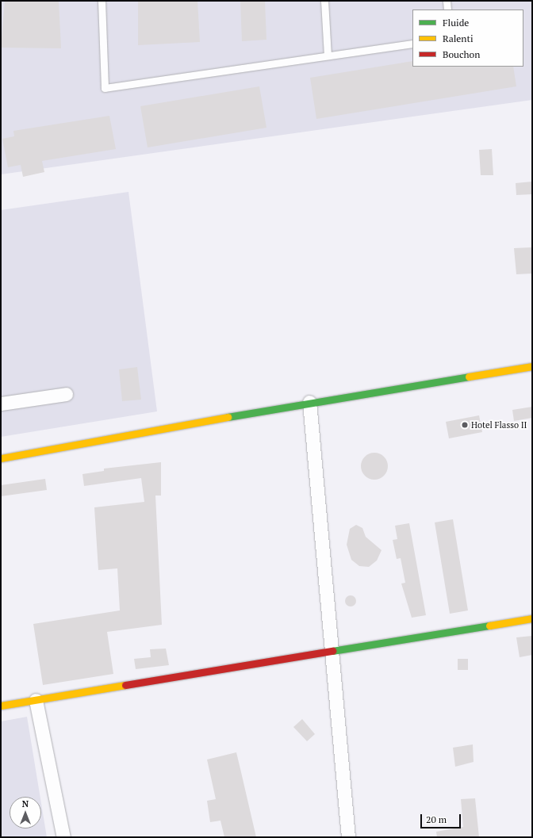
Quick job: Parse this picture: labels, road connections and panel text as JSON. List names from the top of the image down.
{
  "places": ["Hotel Flasso II"],
  "legend": ["Fluide", "Ralenti", "Bouchon"],
  "scale_bar": "20 m",
  "north": "top"
}
